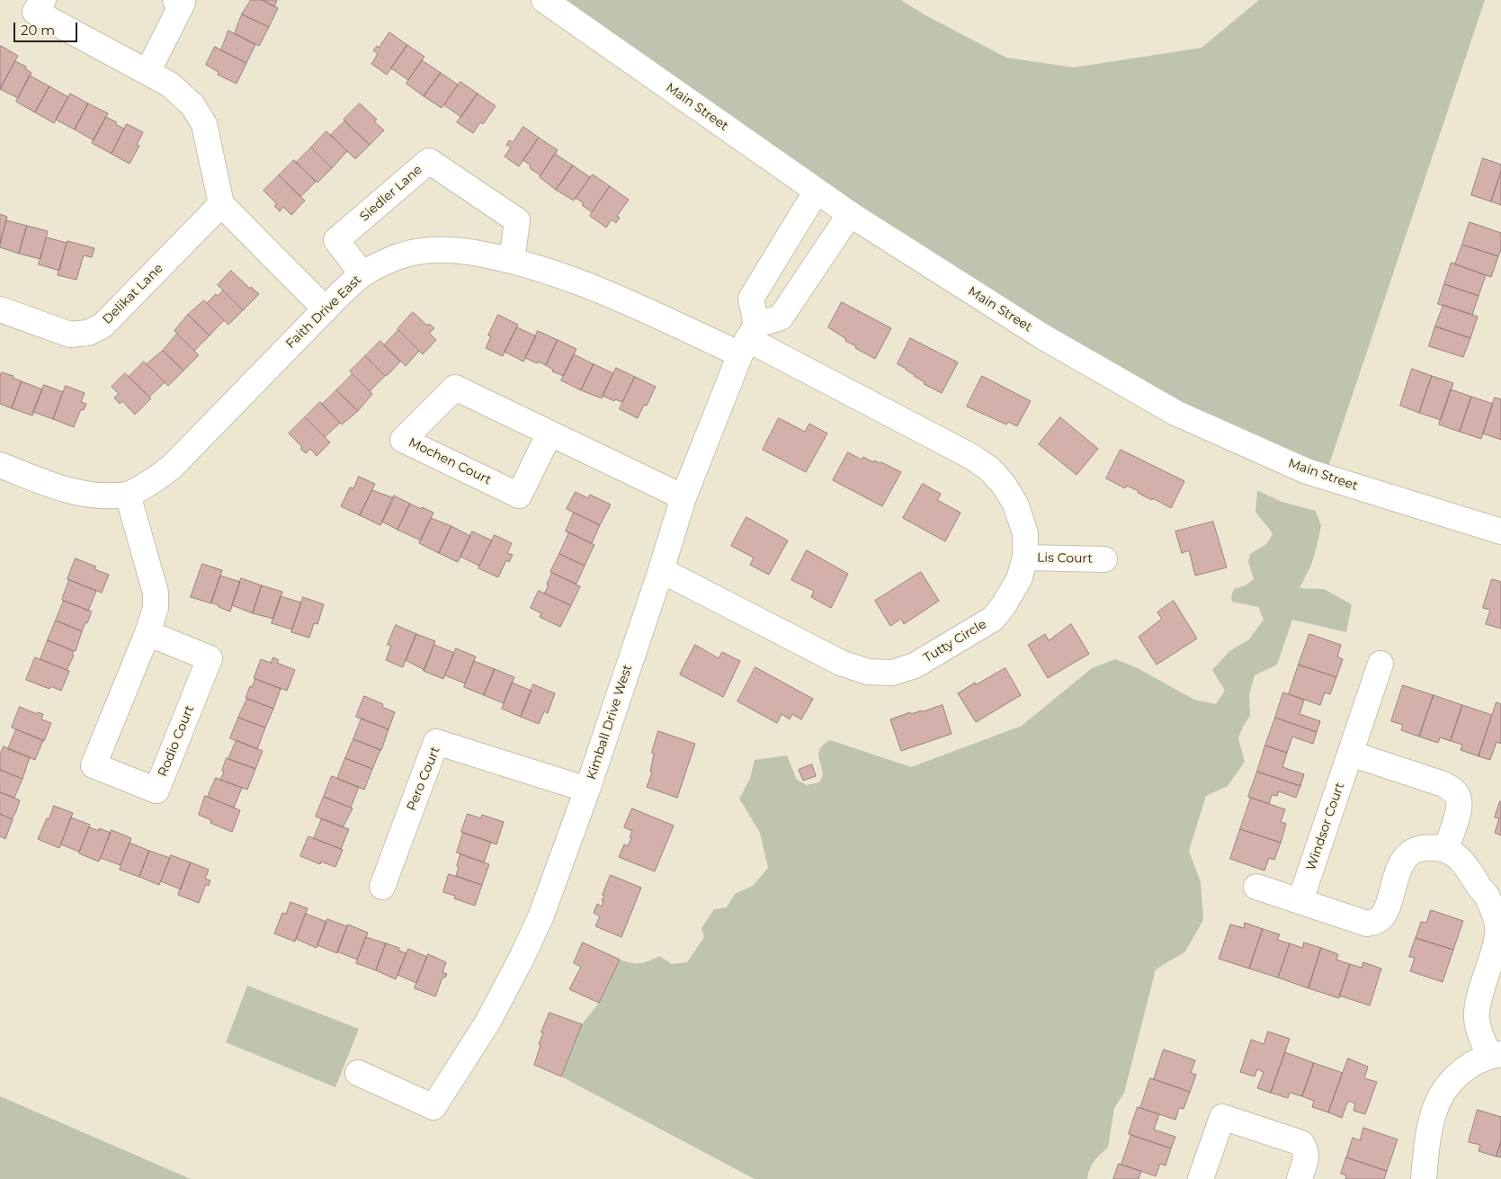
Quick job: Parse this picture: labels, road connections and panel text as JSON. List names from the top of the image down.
{
  "streets": {
    "street": [
      "Main Street",
      "Siedler Lane",
      "Delikat Lane",
      "Faith Drive East",
      "Mochen Court",
      "Lis Court",
      "Tutty Circle",
      "Kimball Drive West",
      "Rodio Court",
      "Pero Court",
      "Windsor Court"
    ]
  },
  "crossings": [
    ["Siedler Lane", "Faith Drive East"],
    ["Faith Drive East", "Tutty Circle"],
    ["Faith Drive East", "Kimball Drive West"],
    ["Faith Drive East", "Rodio Court"],
    ["Mochen Court", "Kimball Drive West"],
    ["Lis Court", "Tutty Circle"],
    ["Tutty Circle", "Kimball Drive West"],
    ["Kimball Drive West", "Pero Court"]
  ],
  "scale_bar": "20 m"
}
